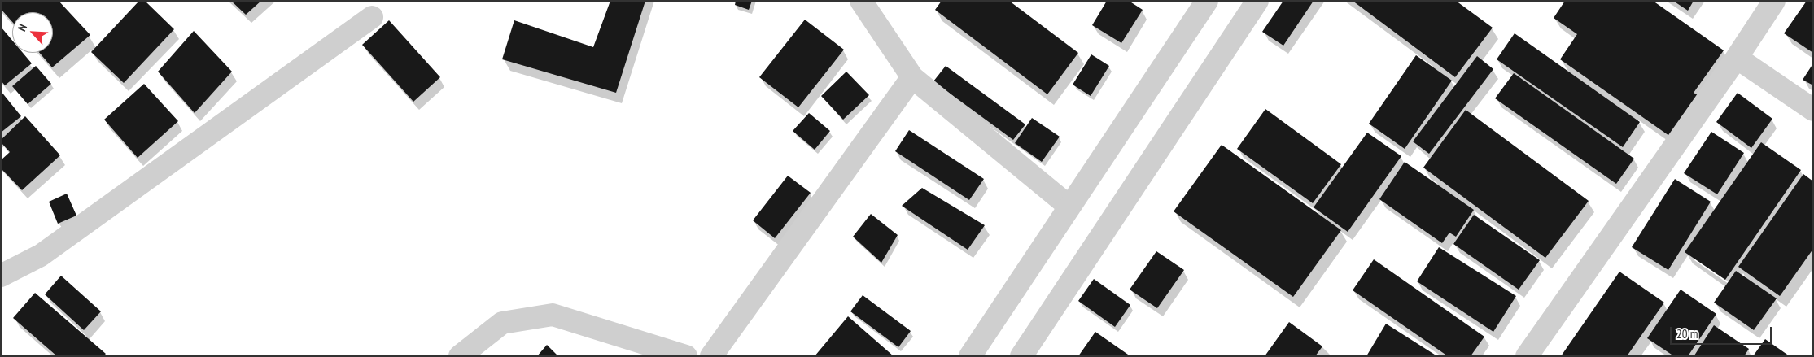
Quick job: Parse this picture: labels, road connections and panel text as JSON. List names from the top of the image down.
{
  "scale_bar": "20 m",
  "north": "top left"
}
